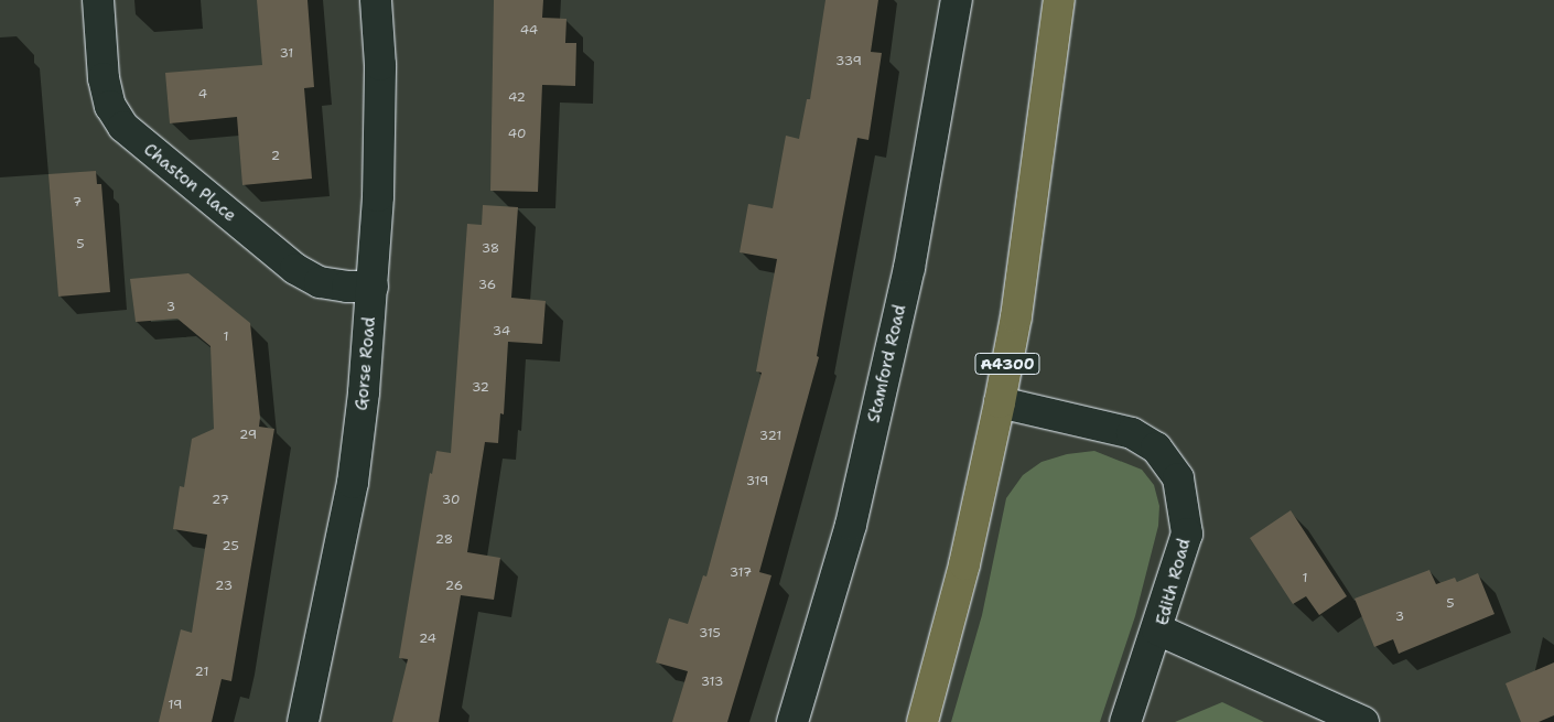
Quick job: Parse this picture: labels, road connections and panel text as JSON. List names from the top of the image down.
{
  "streets": {
    "main road": ["A4300"],
    "street": [
      "Chaston Place",
      "Gorse Road",
      "Stamford Road",
      "Edith Road"
    ]
  },
  "crossings": [
    ["Chaston Place", "Gorse Road"],
    ["A4300", "Edith Road"]
  ],
  "house_numbers": [
    "44",
    "31",
    "339",
    "4",
    "42",
    "40",
    "2",
    "7",
    "5",
    "38",
    "36",
    "3",
    "34",
    "1",
    "32",
    "29",
    "321",
    "319",
    "27",
    "30",
    "28",
    "25",
    "317",
    "1",
    "23",
    "26",
    "5",
    "3",
    "315",
    "24",
    "21",
    "313",
    "19"
  ]
}
